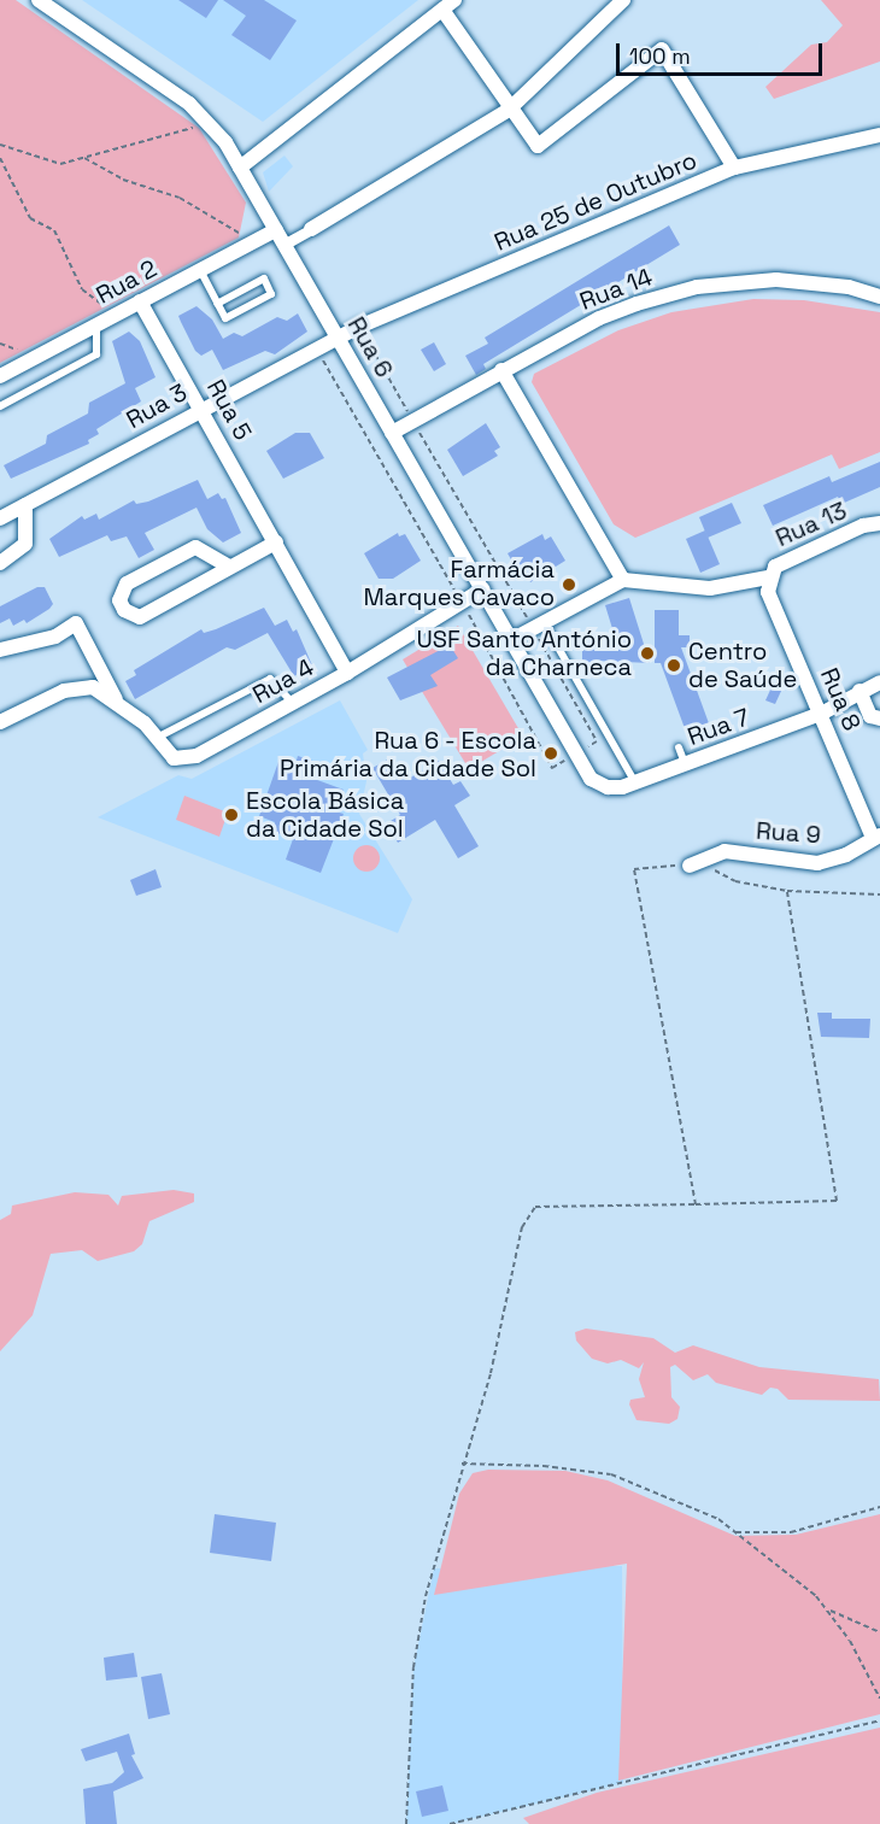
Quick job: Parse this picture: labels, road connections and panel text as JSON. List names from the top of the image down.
{
  "streets": {
    "street": [
      "Rua 25 de Outubro",
      "Rua 2",
      "Rua 14",
      "Rua 6",
      "Rua 3",
      "Rua 5",
      "Rua 13",
      "Rua 4",
      "Rua 8",
      "Rua 7",
      "Rua 9"
    ]
  },
  "crossings": [
    ["Rua 25 de Outubro", "Rua 6"],
    ["Rua 25 de Outubro", "Rua 3"],
    ["Rua 2", "Rua 6"],
    ["Rua 2", "Rua 5"],
    ["Rua 14", "Rua 6"],
    ["Rua 6", "Rua 3"],
    ["Rua 6", "Rua 4"],
    ["Rua 6", "Rua 7"],
    ["Rua 3", "Rua 5"],
    ["Rua 5", "Rua 4"],
    ["Rua 13", "Rua 8"],
    ["Rua 8", "Rua 7"],
    ["Rua 8", "Rua 9"]
  ],
  "places": [
    "Farmácia Marques Cavaco",
    "USF Santo António da Charneca",
    "Centro de Saúde",
    "Rua 6 - Escola Primária da Cidade Sol",
    "Escola Básica da Cidade Sol"
  ],
  "scale_bar": "100 m"
}
